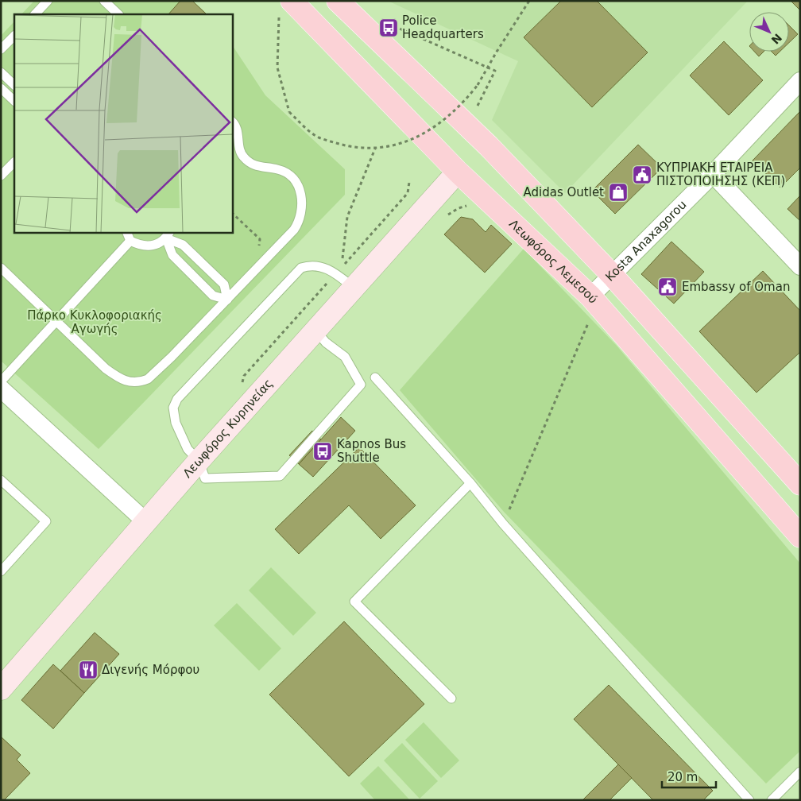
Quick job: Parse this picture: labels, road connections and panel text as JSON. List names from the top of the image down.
{
  "streets": {
    "main road": ["Λεωφόρος Λεμεσού", "Λεωφόρος Κυρηνείας"],
    "street": ["Kosta Anaxagorou"]
  },
  "crossings": [
    ["Kosta Anaxagorou", "Λεωφόρος Λεμεσού"],
    ["Λεωφόρος Λεμεσού", "Λεωφόρος Κυρηνείας"]
  ],
  "parks": ["Πάρκο Κυκλοφοριακής Αγωγής"],
  "places": {
    "bus stop": ["Police Headquarters", "Kapnos Bus Shuttle"],
    "public building": ["ΚΥΠΡΙΑΚΗ ΕΤΑΙΡΕΙΑ ΠΙΣΤΟΠΟΙΗΣΗΣ (ΚΕΠ)", "Embassy of Oman"],
    "shop": ["Adidas Outlet"],
    "restaurant": ["Διγενής Μόρφου"]
  },
  "scale_bar": "20 m",
  "north": "bottom right"
}
